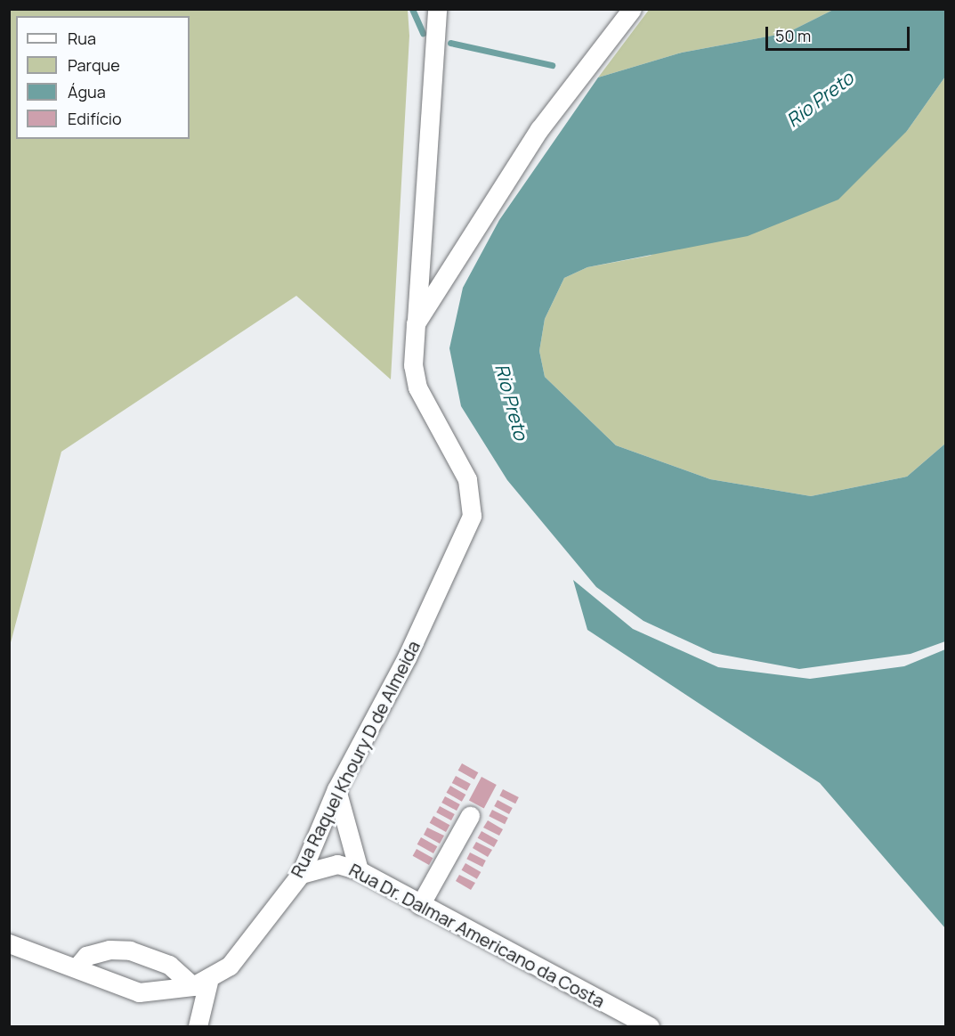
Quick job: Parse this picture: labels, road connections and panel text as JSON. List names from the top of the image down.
{
  "streets": {
    "street": ["Rua Raquel Khoury D de Almeida", "Rua Dr. Dalmar Americano da Costa"]
  },
  "crossings": [
    ["Rua Raquel Khoury D de Almeida", "Rua Dr. Dalmar Americano da Costa"]
  ],
  "water": ["Rio Preto"],
  "legend": [
    "Rua",
    "Parque",
    "Água",
    "Edifício"
  ],
  "scale_bar": "50 m"
}
